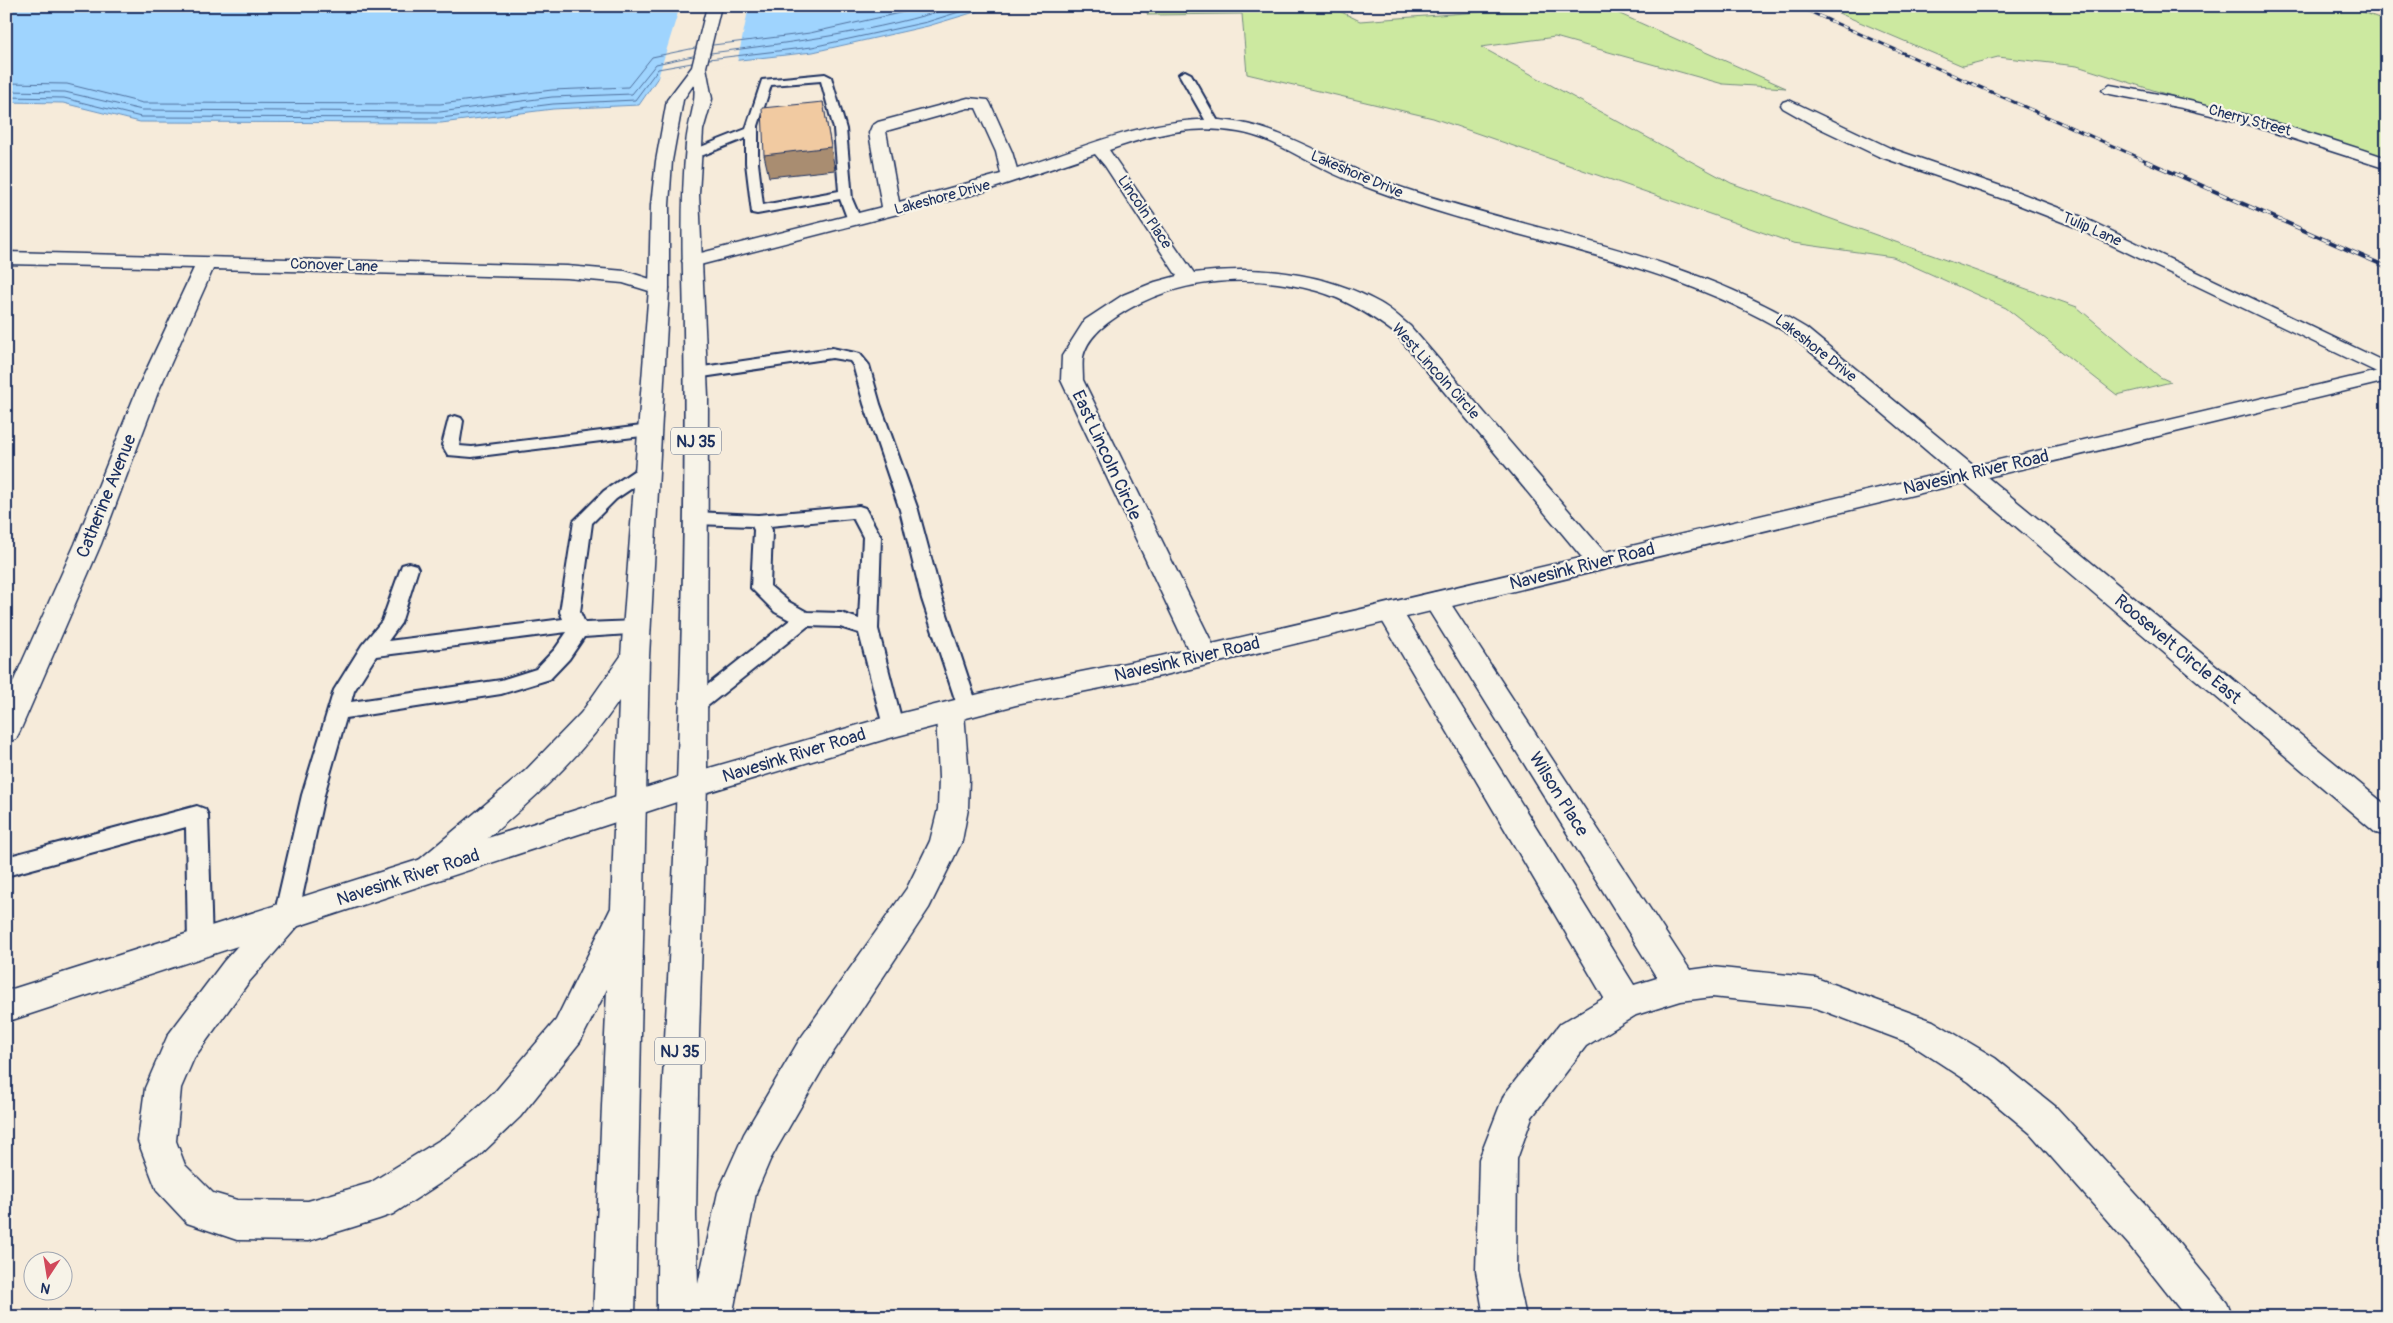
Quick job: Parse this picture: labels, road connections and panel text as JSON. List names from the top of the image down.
{
  "streets": {
    "main road": [
      "Cherry Street",
      "Lakeshore Drive",
      "Lincoln Place",
      "Tulip Lane",
      "Conover Lane",
      "West Lincoln Circle",
      "NJ 35",
      "East Lincoln Circle",
      "Navesink River Road",
      "Catherine Avenue",
      "Roosevelt Circle East",
      "Wilson Place"
    ]
  },
  "crossings": [
    ["Lakeshore Drive", "Lincoln Place"],
    ["Lakeshore Drive", "NJ 35"],
    ["Lakeshore Drive", "Navesink River Road"],
    ["Lakeshore Drive", "Roosevelt Circle East"],
    ["Lincoln Place", "West Lincoln Circle"],
    ["Lincoln Place", "East Lincoln Circle"],
    ["Tulip Lane", "Navesink River Road"],
    ["Conover Lane", "NJ 35"],
    ["Conover Lane", "Catherine Avenue"],
    ["West Lincoln Circle", "East Lincoln Circle"],
    ["West Lincoln Circle", "Navesink River Road"],
    ["NJ 35", "Navesink River Road"],
    ["East Lincoln Circle", "Navesink River Road"],
    ["Navesink River Road", "Roosevelt Circle East"],
    ["Navesink River Road", "Wilson Place"]
  ],
  "north": "bottom"
}
